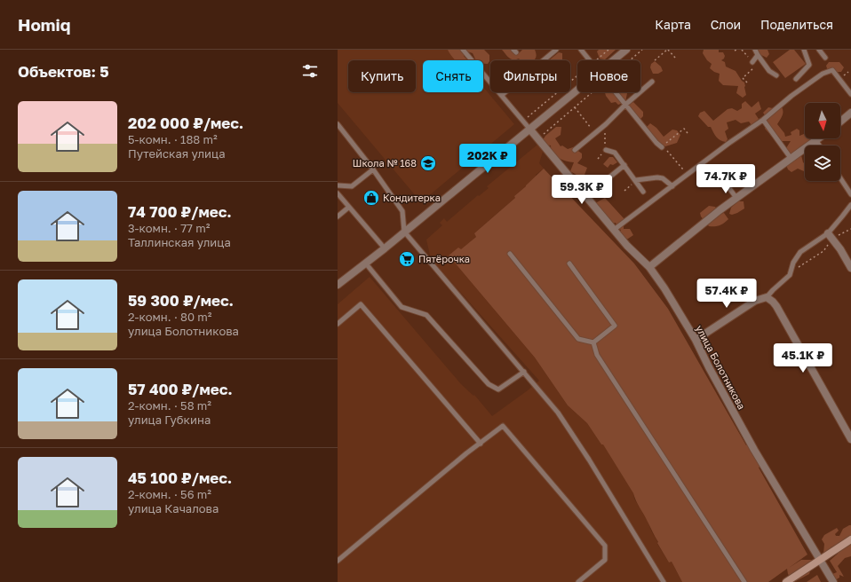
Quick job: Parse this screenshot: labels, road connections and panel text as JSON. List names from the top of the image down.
{
  "streets": {
    "street": ["улица Болотникова"]
  },
  "places": {
    "school or university": ["Школа № 168"],
    "shop": ["Кондитерка"],
    "supermarket": ["Пятёрочка"]
  },
  "north": "bottom",
  "page": {
    "header": "Homiq",
    "nav": ["Карта", "Слои", "Поделиться"],
    "heading": "Объектов: 5",
    "chip": [
      "Купить",
      "Снять",
      "Фильтры",
      "Новое"
    ],
    "list": [
      {
        "name": "202 000 ₽/мес.",
        "note": "5-комн. · 188 m² · Путейская улица"
      },
      {
        "name": "74 700 ₽/мес.",
        "note": "3-комн. · 77 m² · Таллинская улица"
      },
      {
        "name": "59 300 ₽/мес.",
        "note": "2-комн. · 80 m² · улица Болотникова"
      },
      {
        "name": "57 400 ₽/мес.",
        "note": "2-комн. · 58 m² · улица Губкина"
      },
      {
        "name": "45 100 ₽/мес.",
        "note": "2-комн. · 56 m² · улица Качалова"
      }
    ],
    "price": [
      "202K ₽",
      "74.7K ₽",
      "59.3K ₽",
      "57.4K ₽",
      "45.1K ₽"
    ]
  }
}
